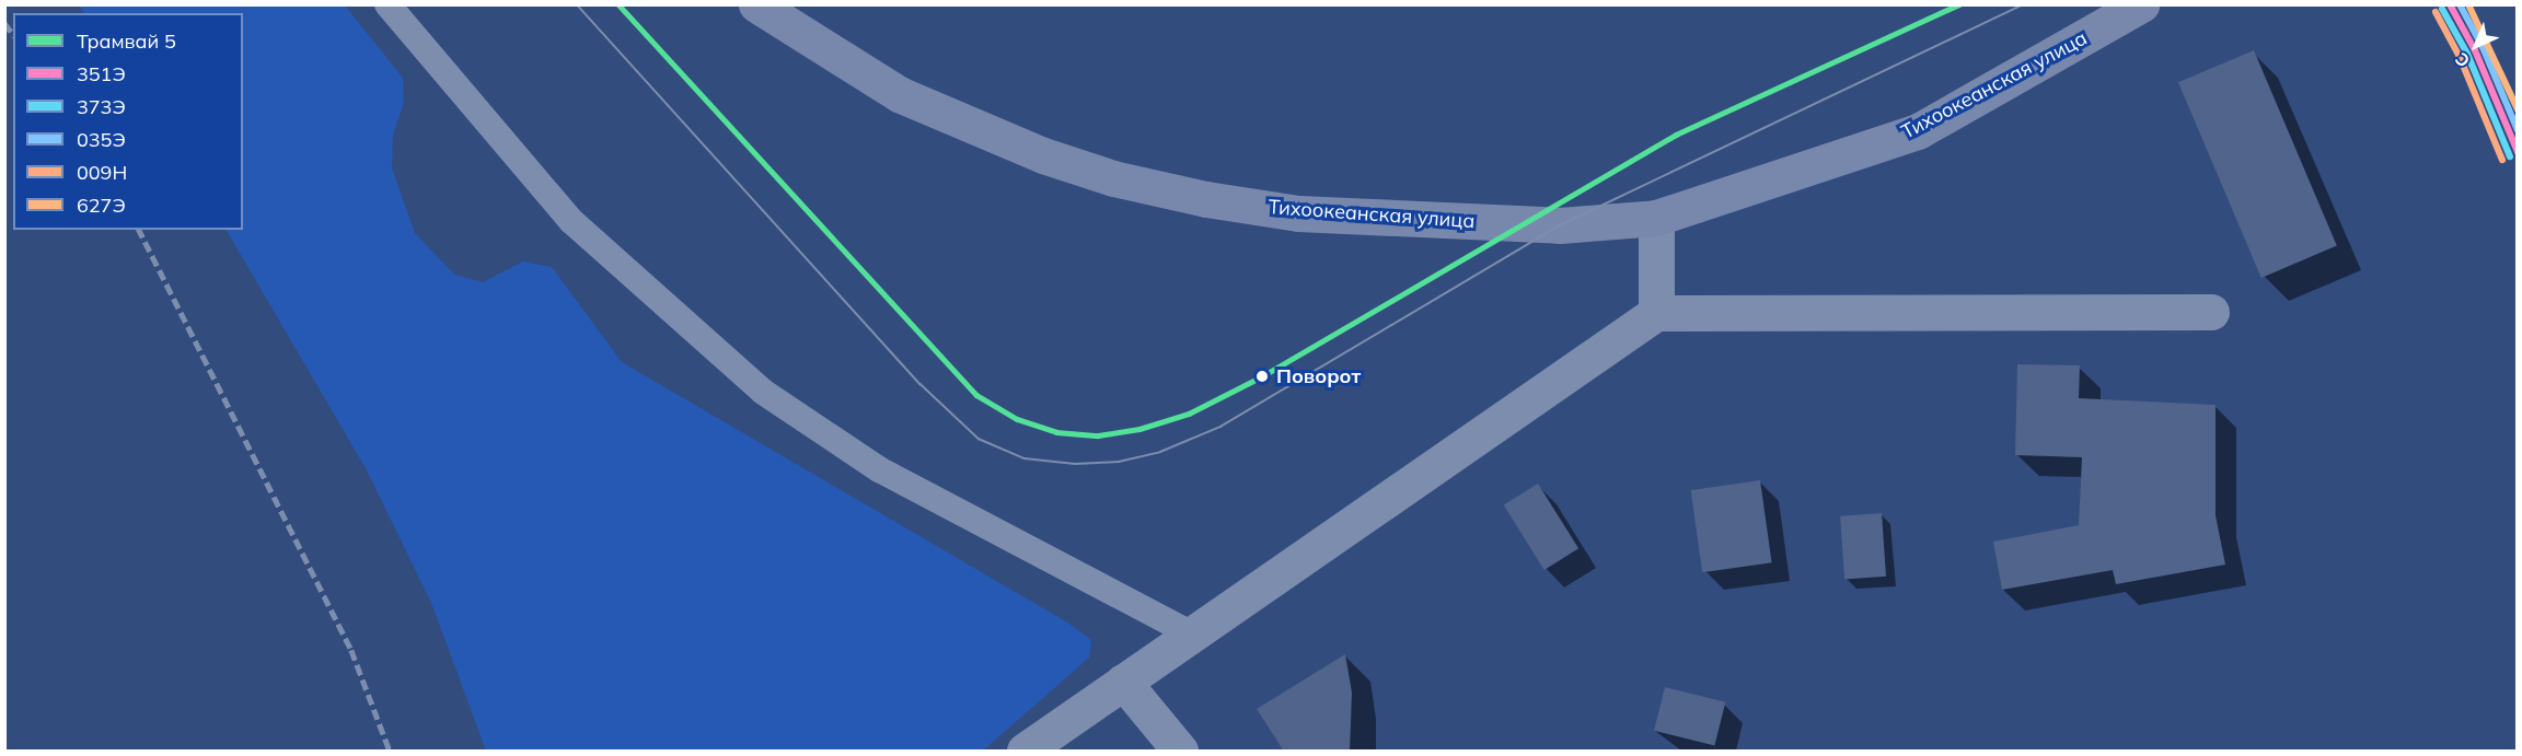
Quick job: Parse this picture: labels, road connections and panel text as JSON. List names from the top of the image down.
{
  "streets": {
    "main road": ["Тихоокеанская улица"]
  },
  "places": ["Поворот"],
  "lines": [
    "tram line 5",
    "transit line 351Э",
    "transit line 035Э",
    "transit line 627Э",
    "transit line 373Э",
    "transit line 009Н"
  ],
  "legend": [
    "Трамвай 5",
    "351Э",
    "373Э",
    "035Э",
    "009Н",
    "627Э"
  ],
  "north": "bottom left"
}
